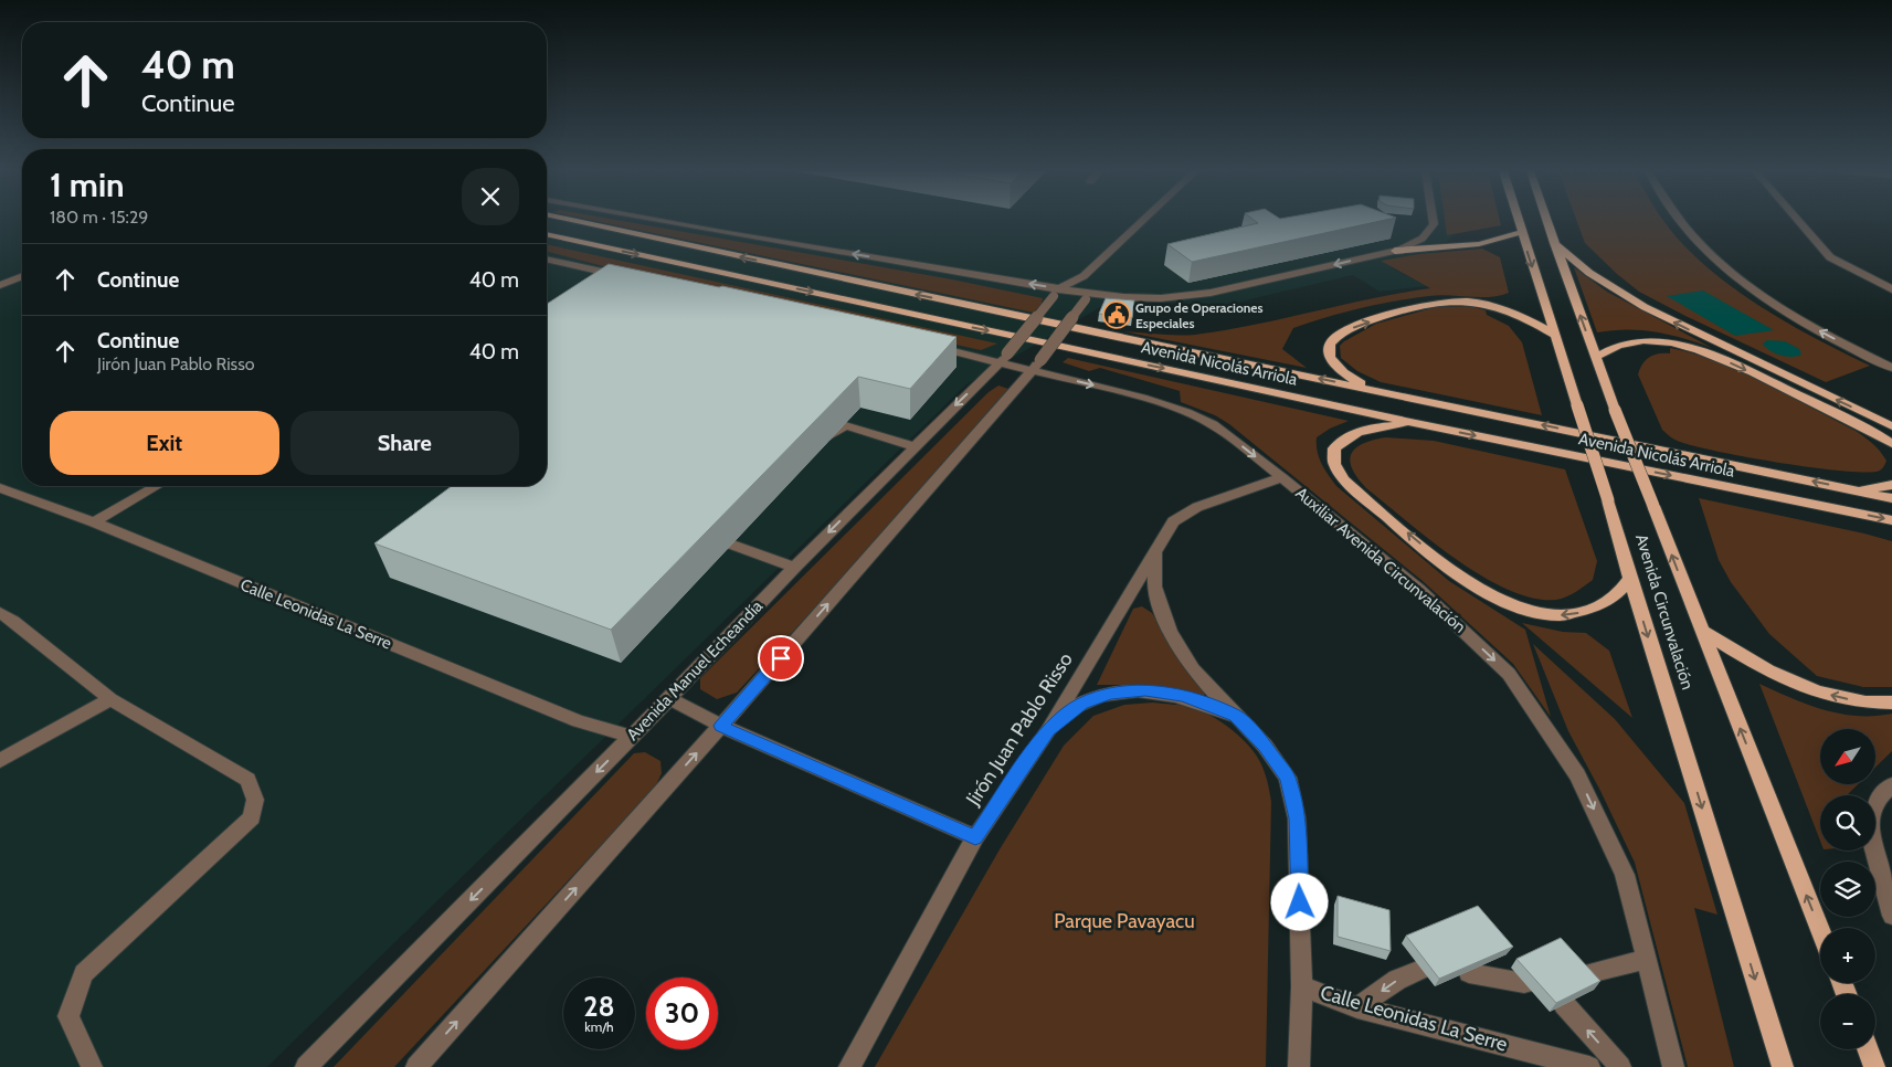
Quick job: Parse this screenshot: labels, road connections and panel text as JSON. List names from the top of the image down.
{
  "streets": {
    "main road": ["Avenida Nicolás Arriola", "Avenida Circunvalación"],
    "street": [
      "Auxiliar Avenida Circunvalación",
      "Calle Leonidas La Serre",
      "Avenida Manuel Echeandía",
      "Jirón Juan Pablo Risso"
    ]
  },
  "crossings": [
    ["Auxiliar Avenida Circunvalación", "Avenida Manuel Echeandía"],
    ["Auxiliar Avenida Circunvalación", "Jirón Juan Pablo Risso"],
    ["Calle Leonidas La Serre", "Avenida Manuel Echeandía"]
  ],
  "one_way": ["Auxiliar Avenida Circunvalación"],
  "parks": ["Parque Pavayacu"],
  "places": {
    "public building": ["Grupo de Operaciones Especiales"]
  },
  "north": "bottom left",
  "page": {
    "turn": ["40 m", "Continue"],
    "heading": ["1 min", "180 m · 15:29"],
    "list": [
      {
        "name": "Continue",
        "value": "40 m"
      },
      {
        "name": "Continue",
        "note": "Jirón Juan Pablo Risso",
        "value": "40 m"
      }
    ],
    "buttons": ["Exit", "Share"],
    "map_buttons": ["+", "−"],
    "speed": "28 km/h",
    "limit": "30"
  }
}
